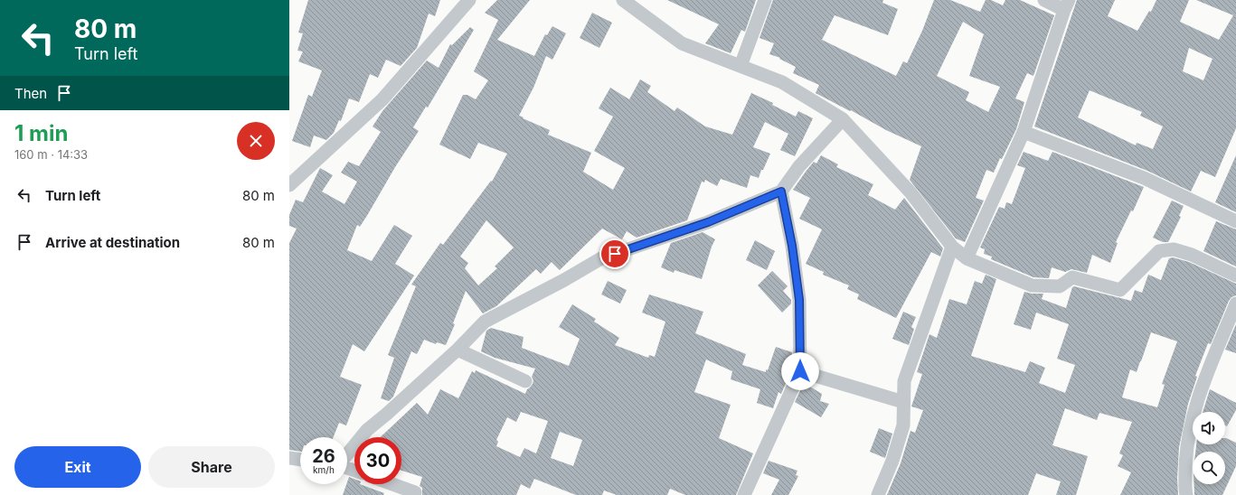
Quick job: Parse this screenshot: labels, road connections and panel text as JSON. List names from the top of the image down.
{
  "page": {
    "turn": ["80 m", "Turn left"],
    "then": "Then",
    "heading": ["1 min", "160 m · 14:33"],
    "list": [
      {
        "name": "Turn left",
        "value": "80 m"
      },
      {
        "name": "Arrive at destination",
        "value": "80 m"
      }
    ],
    "speed": "26 km/h",
    "limit": "30",
    "buttons": ["Exit", "Share"]
  }
}
